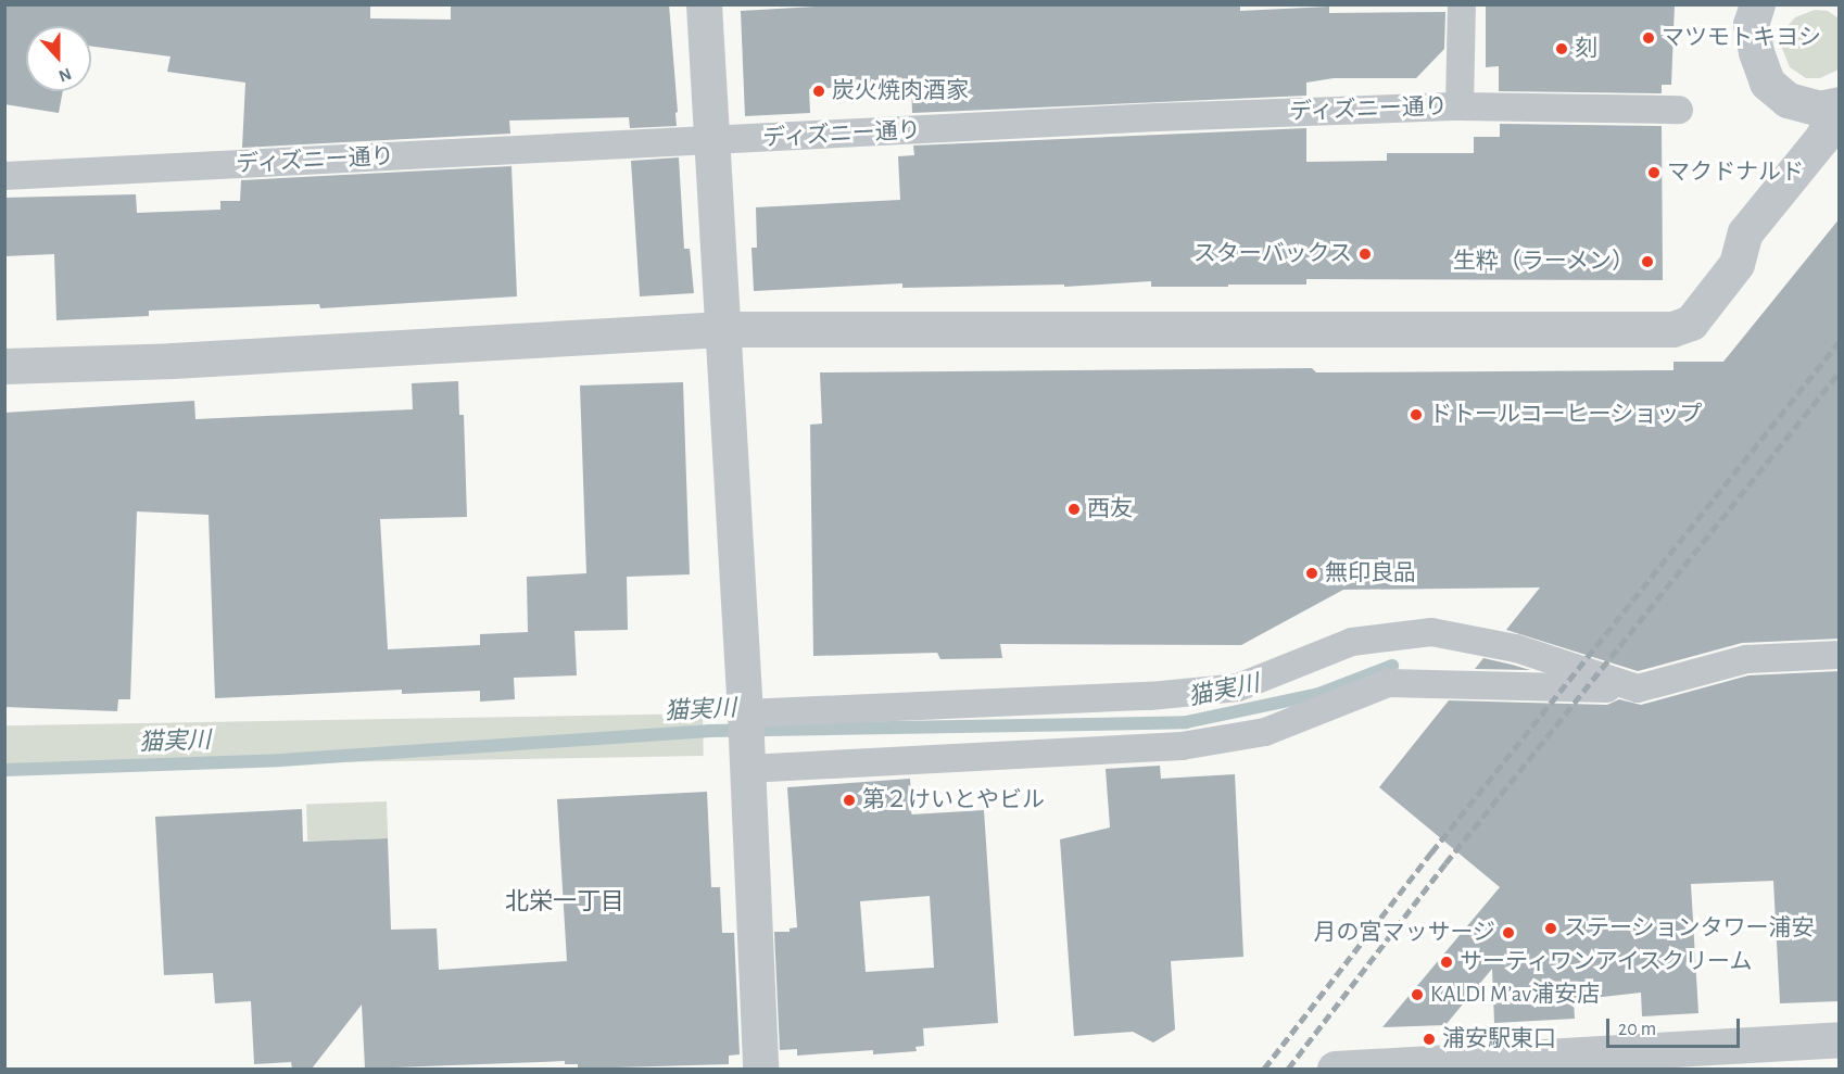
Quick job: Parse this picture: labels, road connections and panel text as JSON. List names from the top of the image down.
{
  "streets": {
    "street": ["ディズニー通り"]
  },
  "districts": ["北栄一丁目"],
  "water": ["猫実川"],
  "places": [
    "マツモトキヨシ",
    "刻",
    "炭火焼肉酒家",
    "マクドナルド",
    "スターバックス",
    "生粋（ラーメン）",
    "ドトールコーヒーショップ",
    "西友",
    "無印良品",
    "第２けいとやビル",
    "ステーションタワー浦安",
    "月の宮マッサージ",
    "サーティワンアイスクリーム",
    "KALDI M’av浦安店",
    "浦安駅東口"
  ],
  "scale_bar": "20 m",
  "north": "bottom"
}
